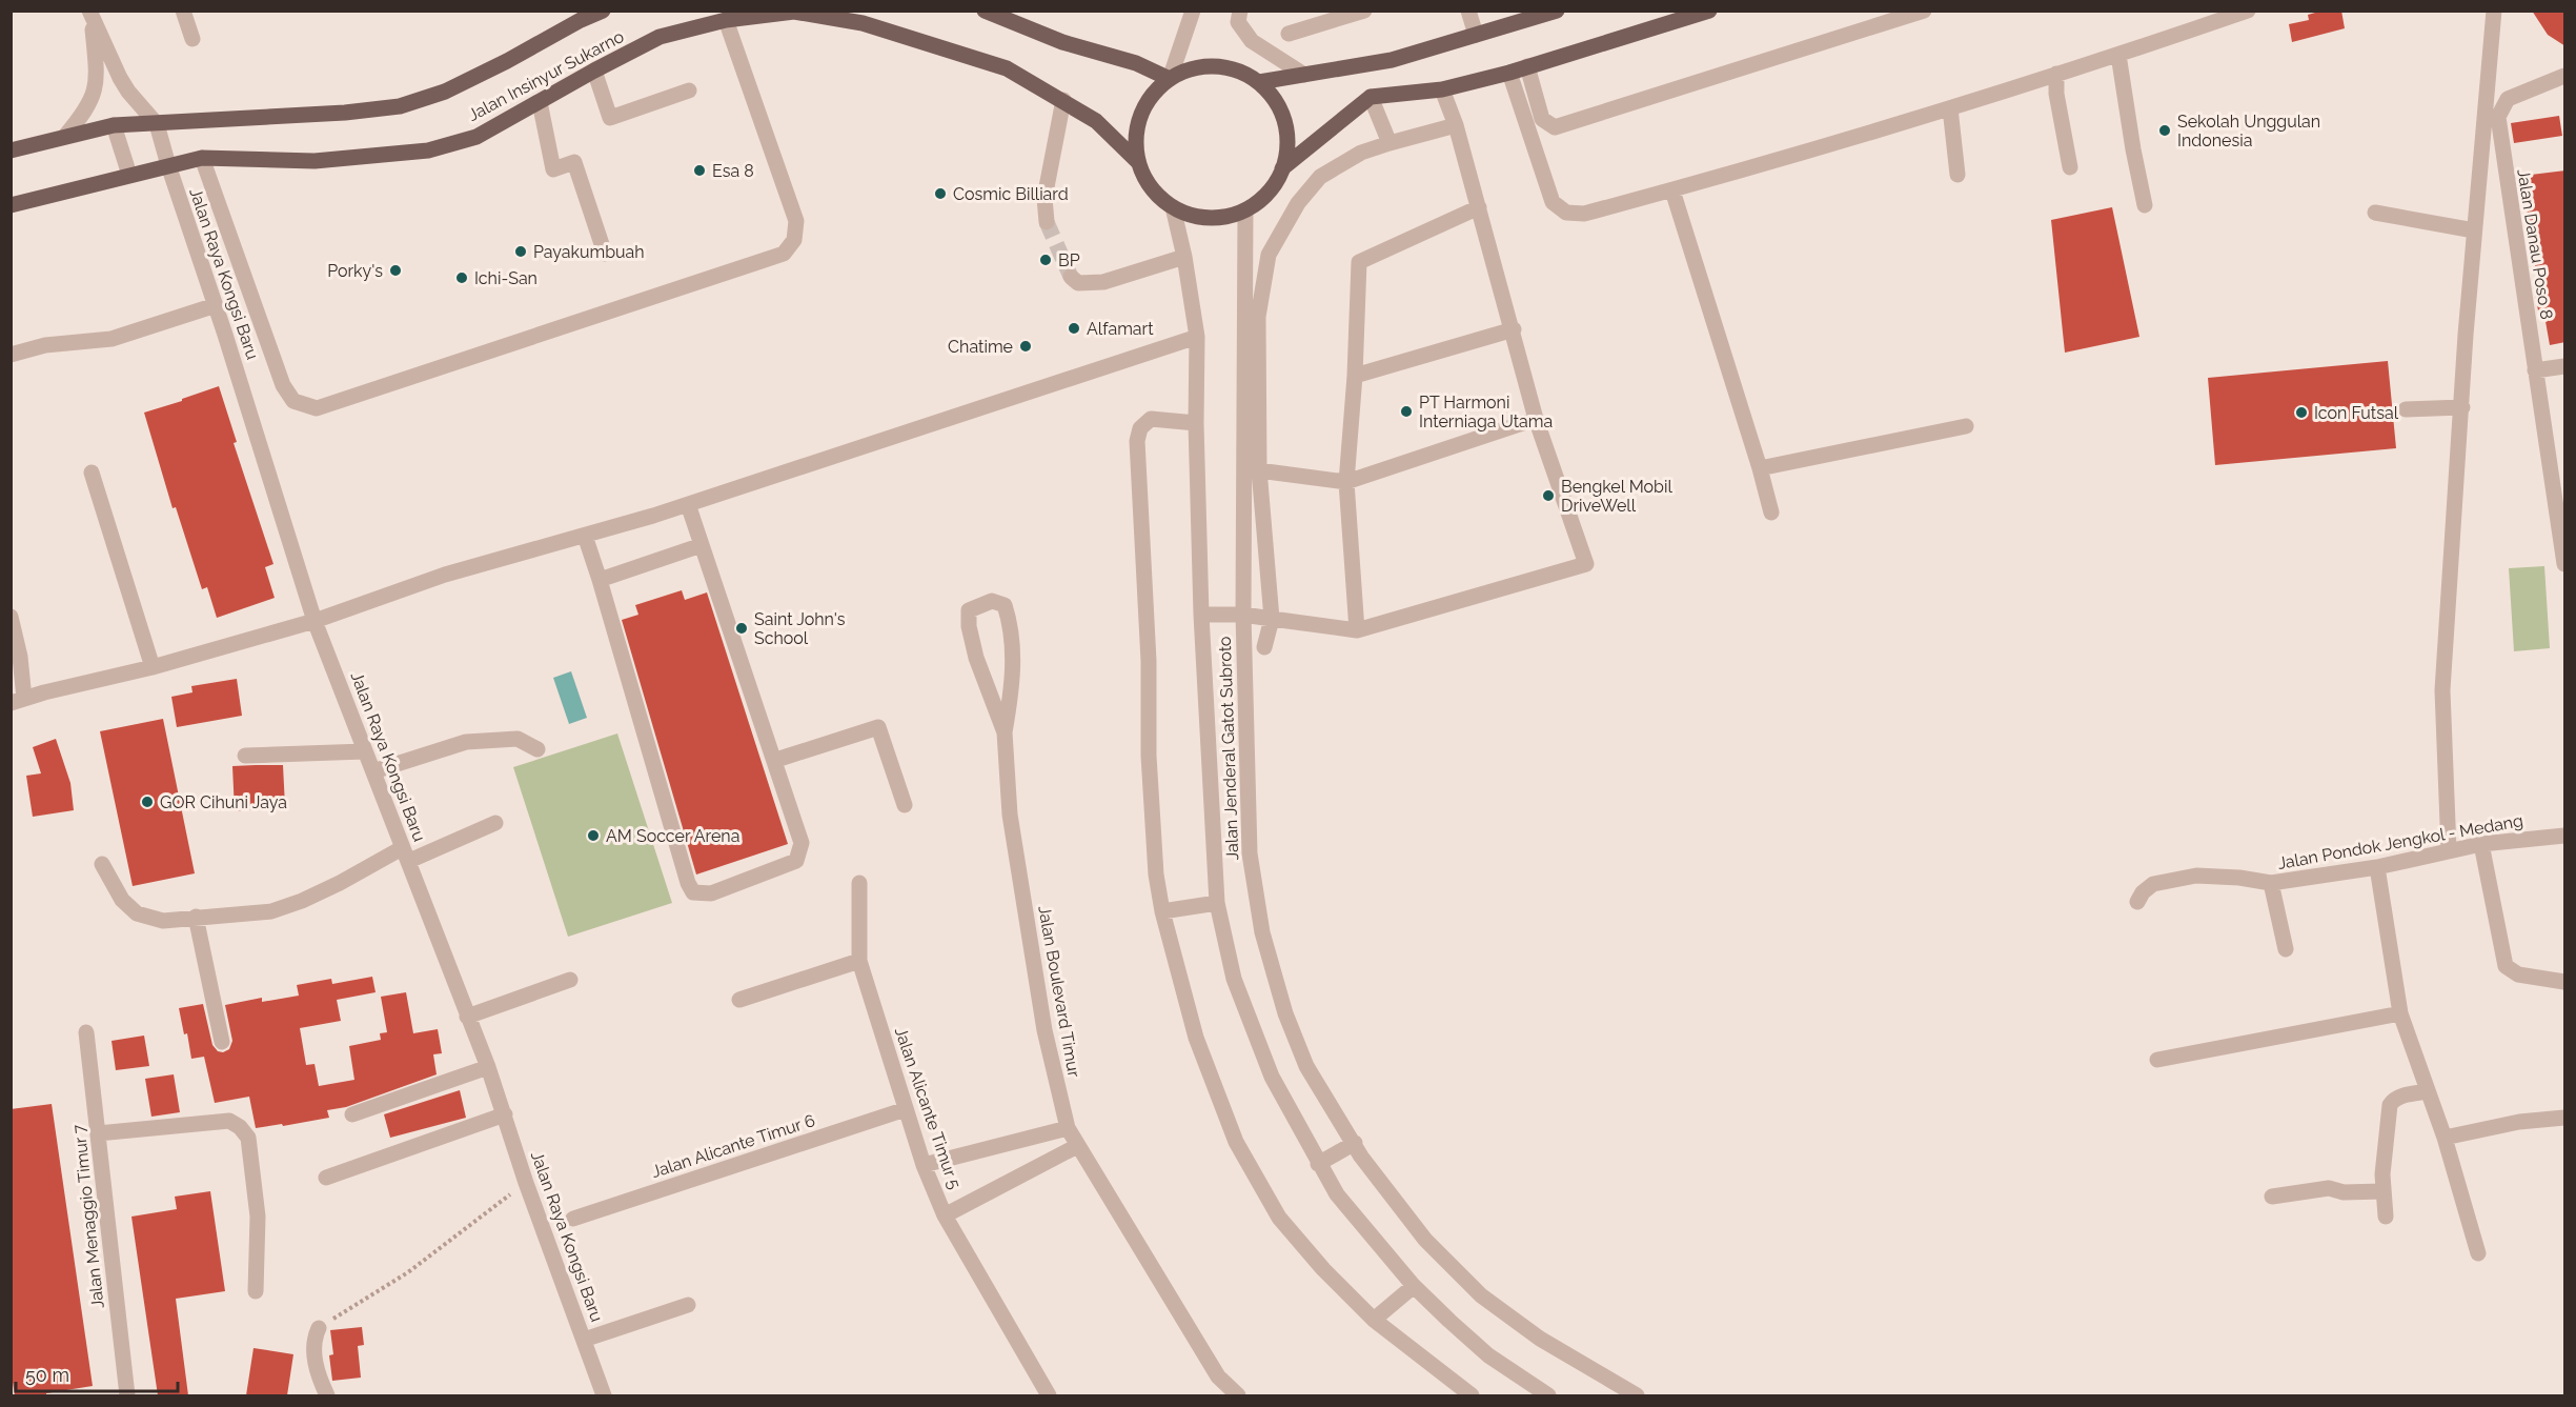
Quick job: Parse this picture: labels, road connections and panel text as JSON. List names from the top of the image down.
{
  "streets": {
    "main road": ["Jalan Insinyur Sukarno"],
    "street": [
      "Jalan Danau Poso 8",
      "Jalan Raya Kongsi Baru",
      "Jalan Jenderal Gatot Subroto",
      "Jalan Pondok Jengkol - Medang",
      "Jalan Boulevard Timur",
      "Jalan Alicante Timur 5",
      "Jalan Alicante Timur 6",
      "Jalan Menaggio Timur 7"
    ]
  },
  "crossings": [
    ["Jalan Insinyur Sukarno", "Jalan Raya Kongsi Baru"],
    ["Jalan Insinyur Sukarno", "Jalan Jenderal Gatot Subroto"],
    ["Jalan Alicante Timur 5", "Jalan Alicante Timur 6"]
  ],
  "places": [
    "Sekolah Unggulan Indonesia",
    "Esa 8",
    "Cosmic Billiard",
    "Payakumbuah",
    "BP",
    "Porky's",
    "Ichi-San",
    "Alfamart",
    "Chatime",
    "PT Harmoni Interniaga Utama",
    "Icon Futsal",
    "Bengkel Mobil DriveWell",
    "Saint John's School",
    "GOR Cihuni Jaya",
    "AM Soccer Arena"
  ],
  "scale_bar": "50 m"
}
